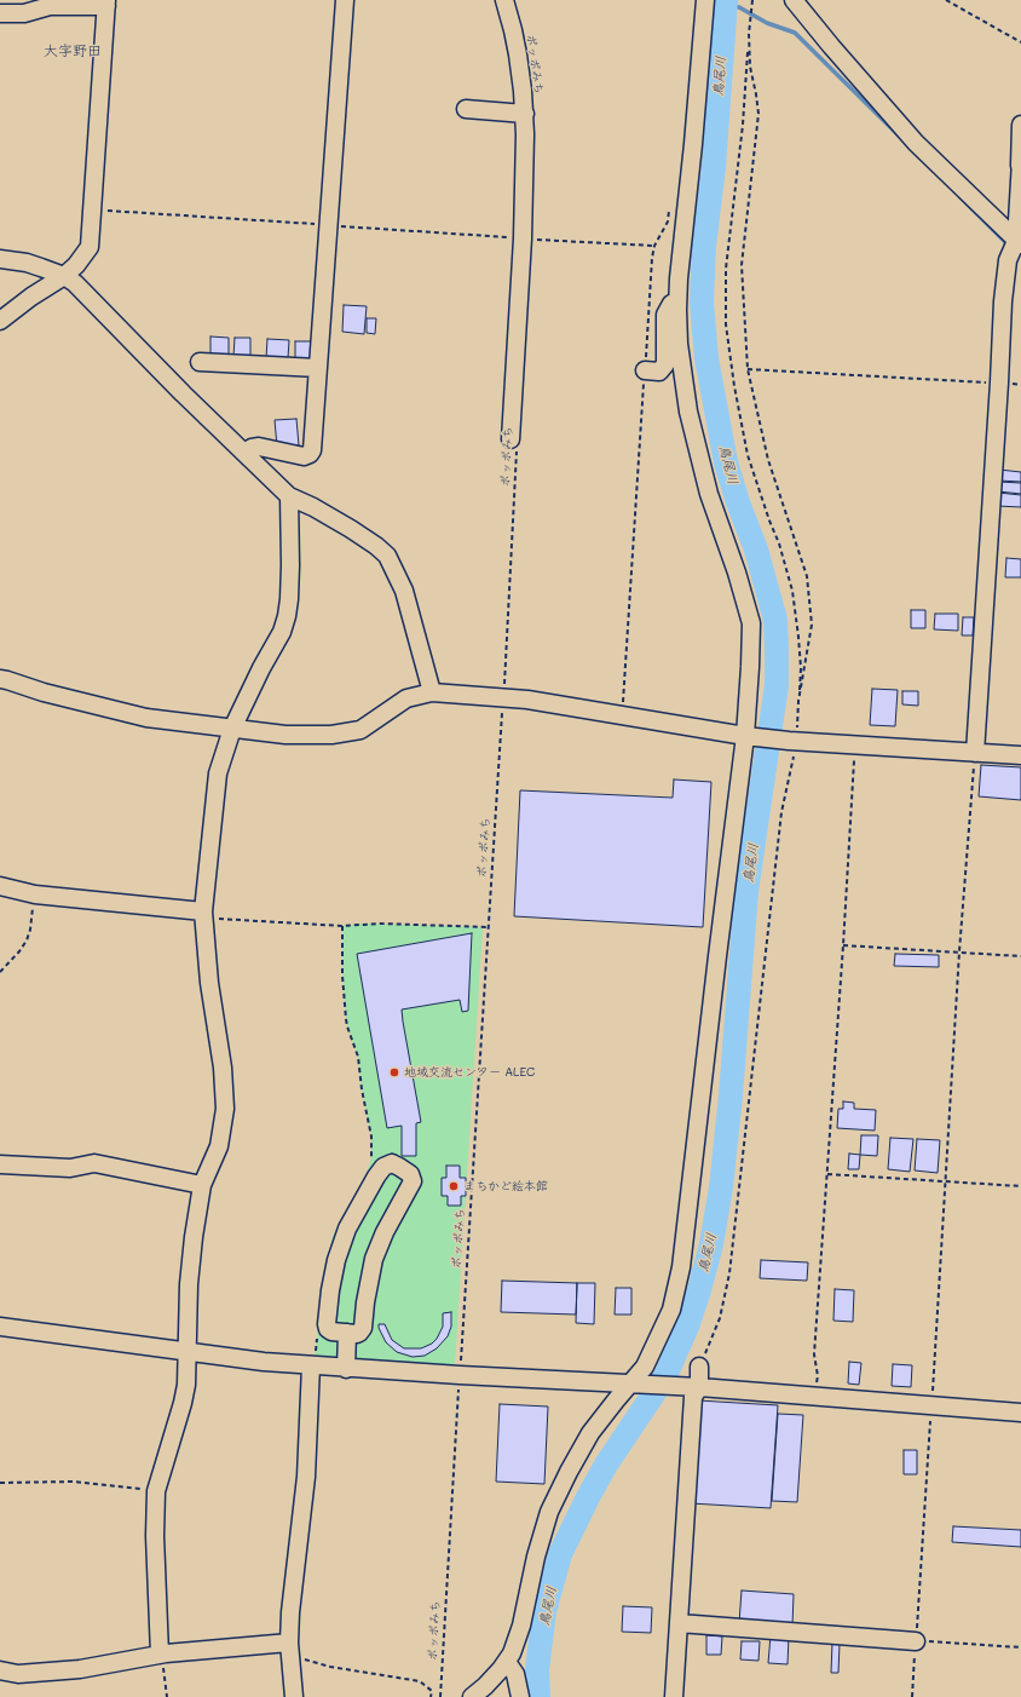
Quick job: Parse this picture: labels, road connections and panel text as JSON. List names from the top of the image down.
{
  "streets": {
    "path": ["ポッポみち"]
  },
  "districts": ["大字野田"],
  "water": ["鳥尾川"],
  "places": ["地域交流センター ALEC", "まちかど絵本館"]
}
